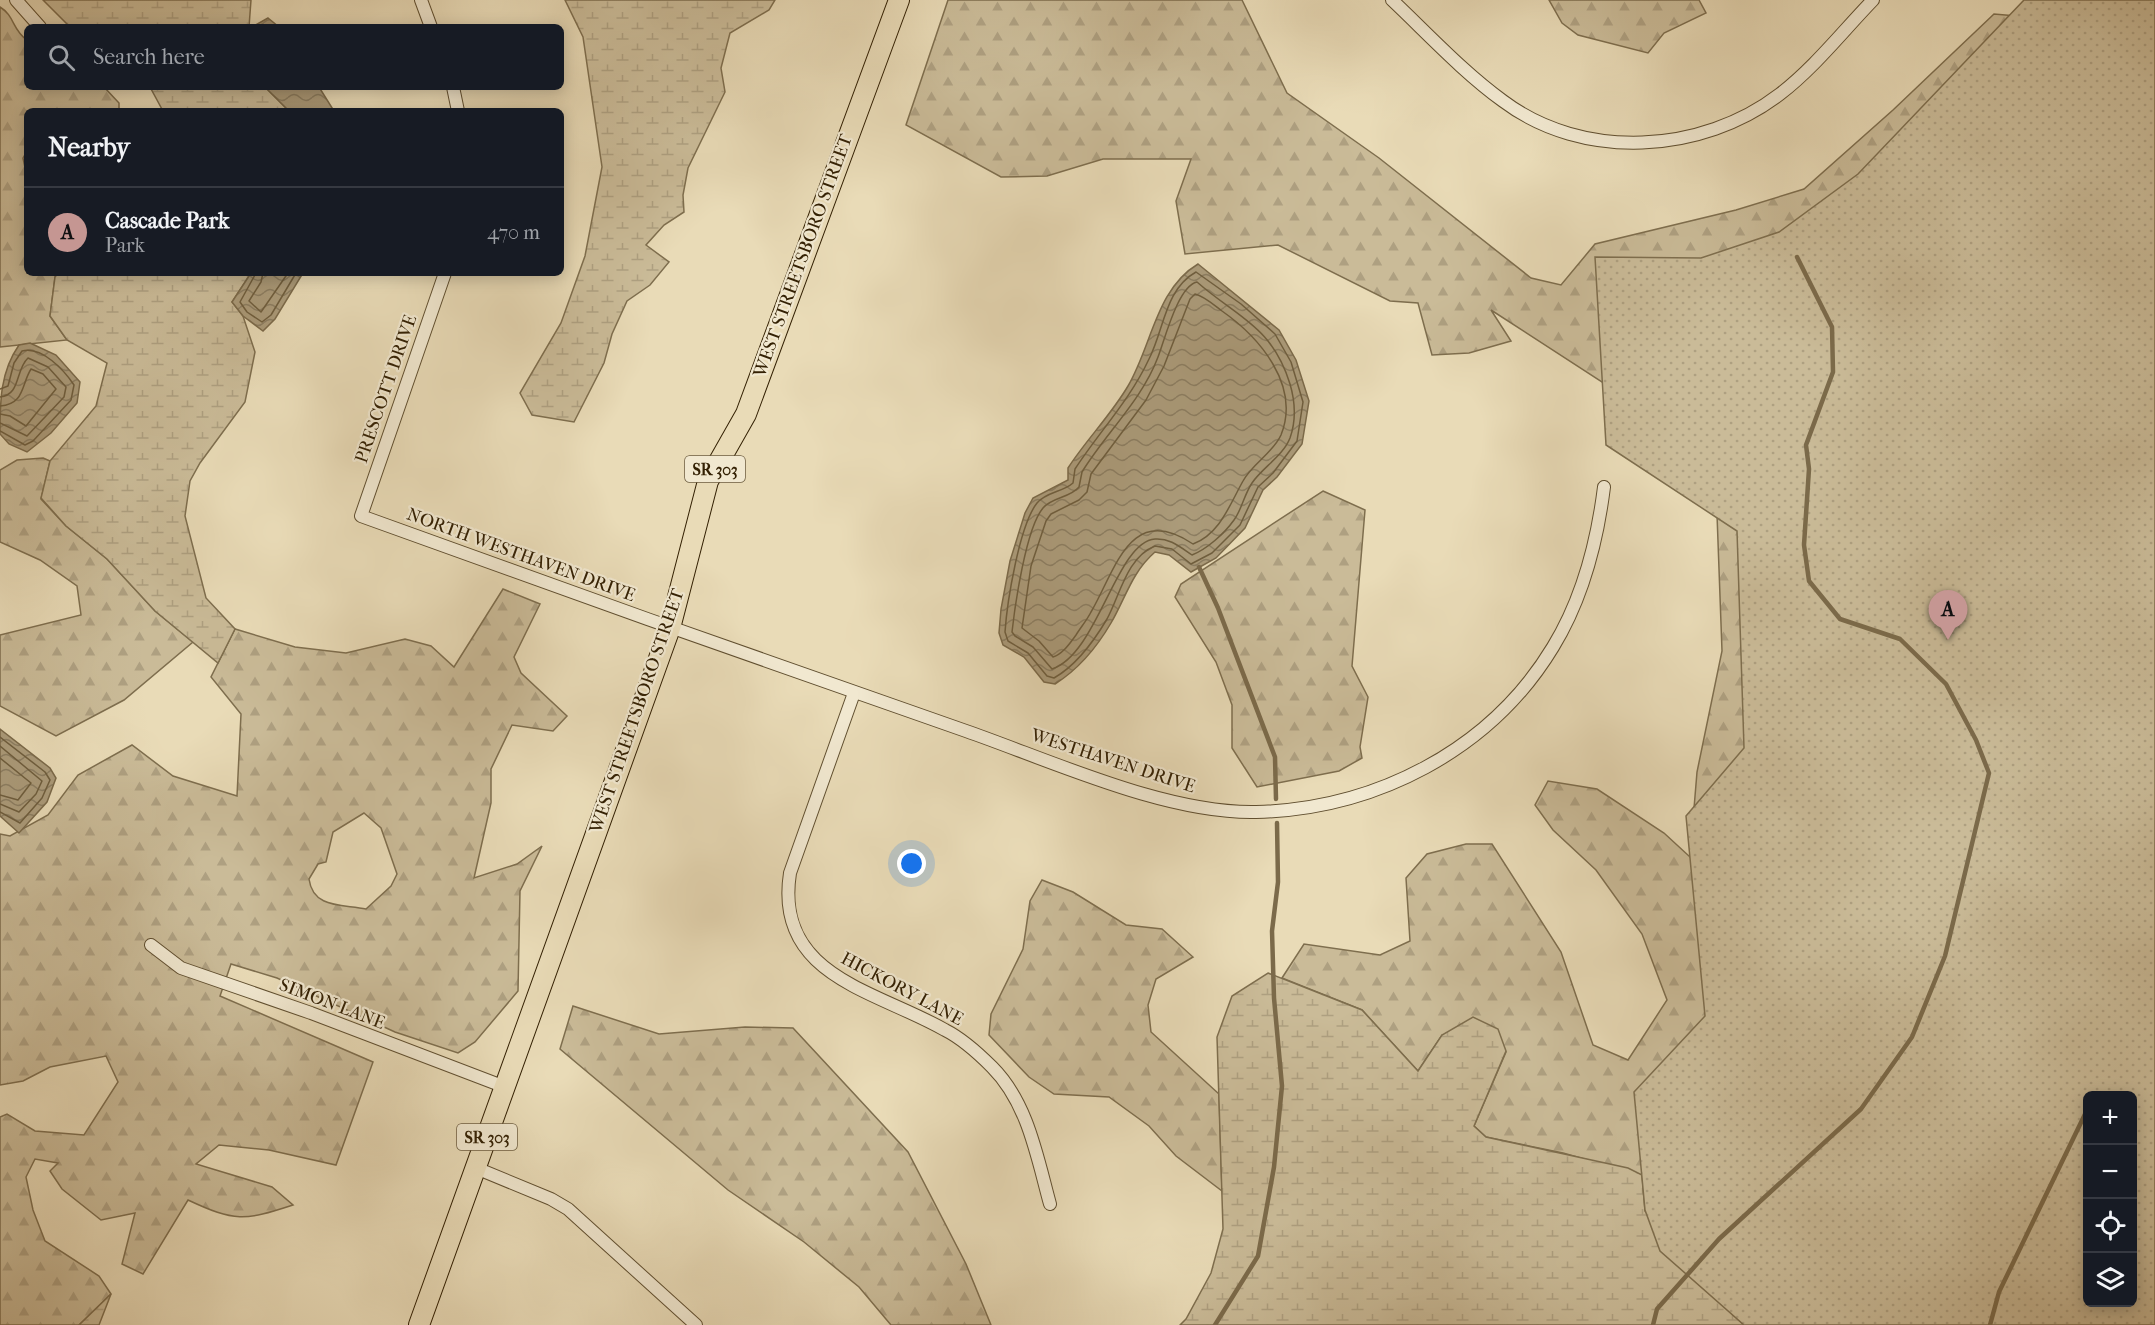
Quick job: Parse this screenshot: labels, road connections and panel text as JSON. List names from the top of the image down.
{
  "streets": {
    "main road": ["WEST STREETSBORO STREET", "SR 303"],
    "street": [
      "PRESCOTT DRIVE",
      "NORTH WESTHAVEN DRIVE",
      "WESTHAVEN DRIVE",
      "HICKORY LANE",
      "SIMON LANE"
    ]
  },
  "crossings": [
    ["WEST STREETSBORO STREET", "NORTH WESTHAVEN DRIVE"],
    ["WEST STREETSBORO STREET", "WESTHAVEN DRIVE"],
    ["WEST STREETSBORO STREET", "SIMON LANE"],
    ["PRESCOTT DRIVE", "NORTH WESTHAVEN DRIVE"],
    ["NORTH WESTHAVEN DRIVE", "WESTHAVEN DRIVE"],
    ["WESTHAVEN DRIVE", "HICKORY LANE"]
  ],
  "page": {
    "search": "Search here",
    "heading": "Nearby",
    "list": [
      {
        "mark": "A",
        "name": "Cascade Park",
        "note": "Park",
        "value": "470 m"
      }
    ],
    "pins": "A",
    "map_buttons": ["+", "−"]
  }
}
